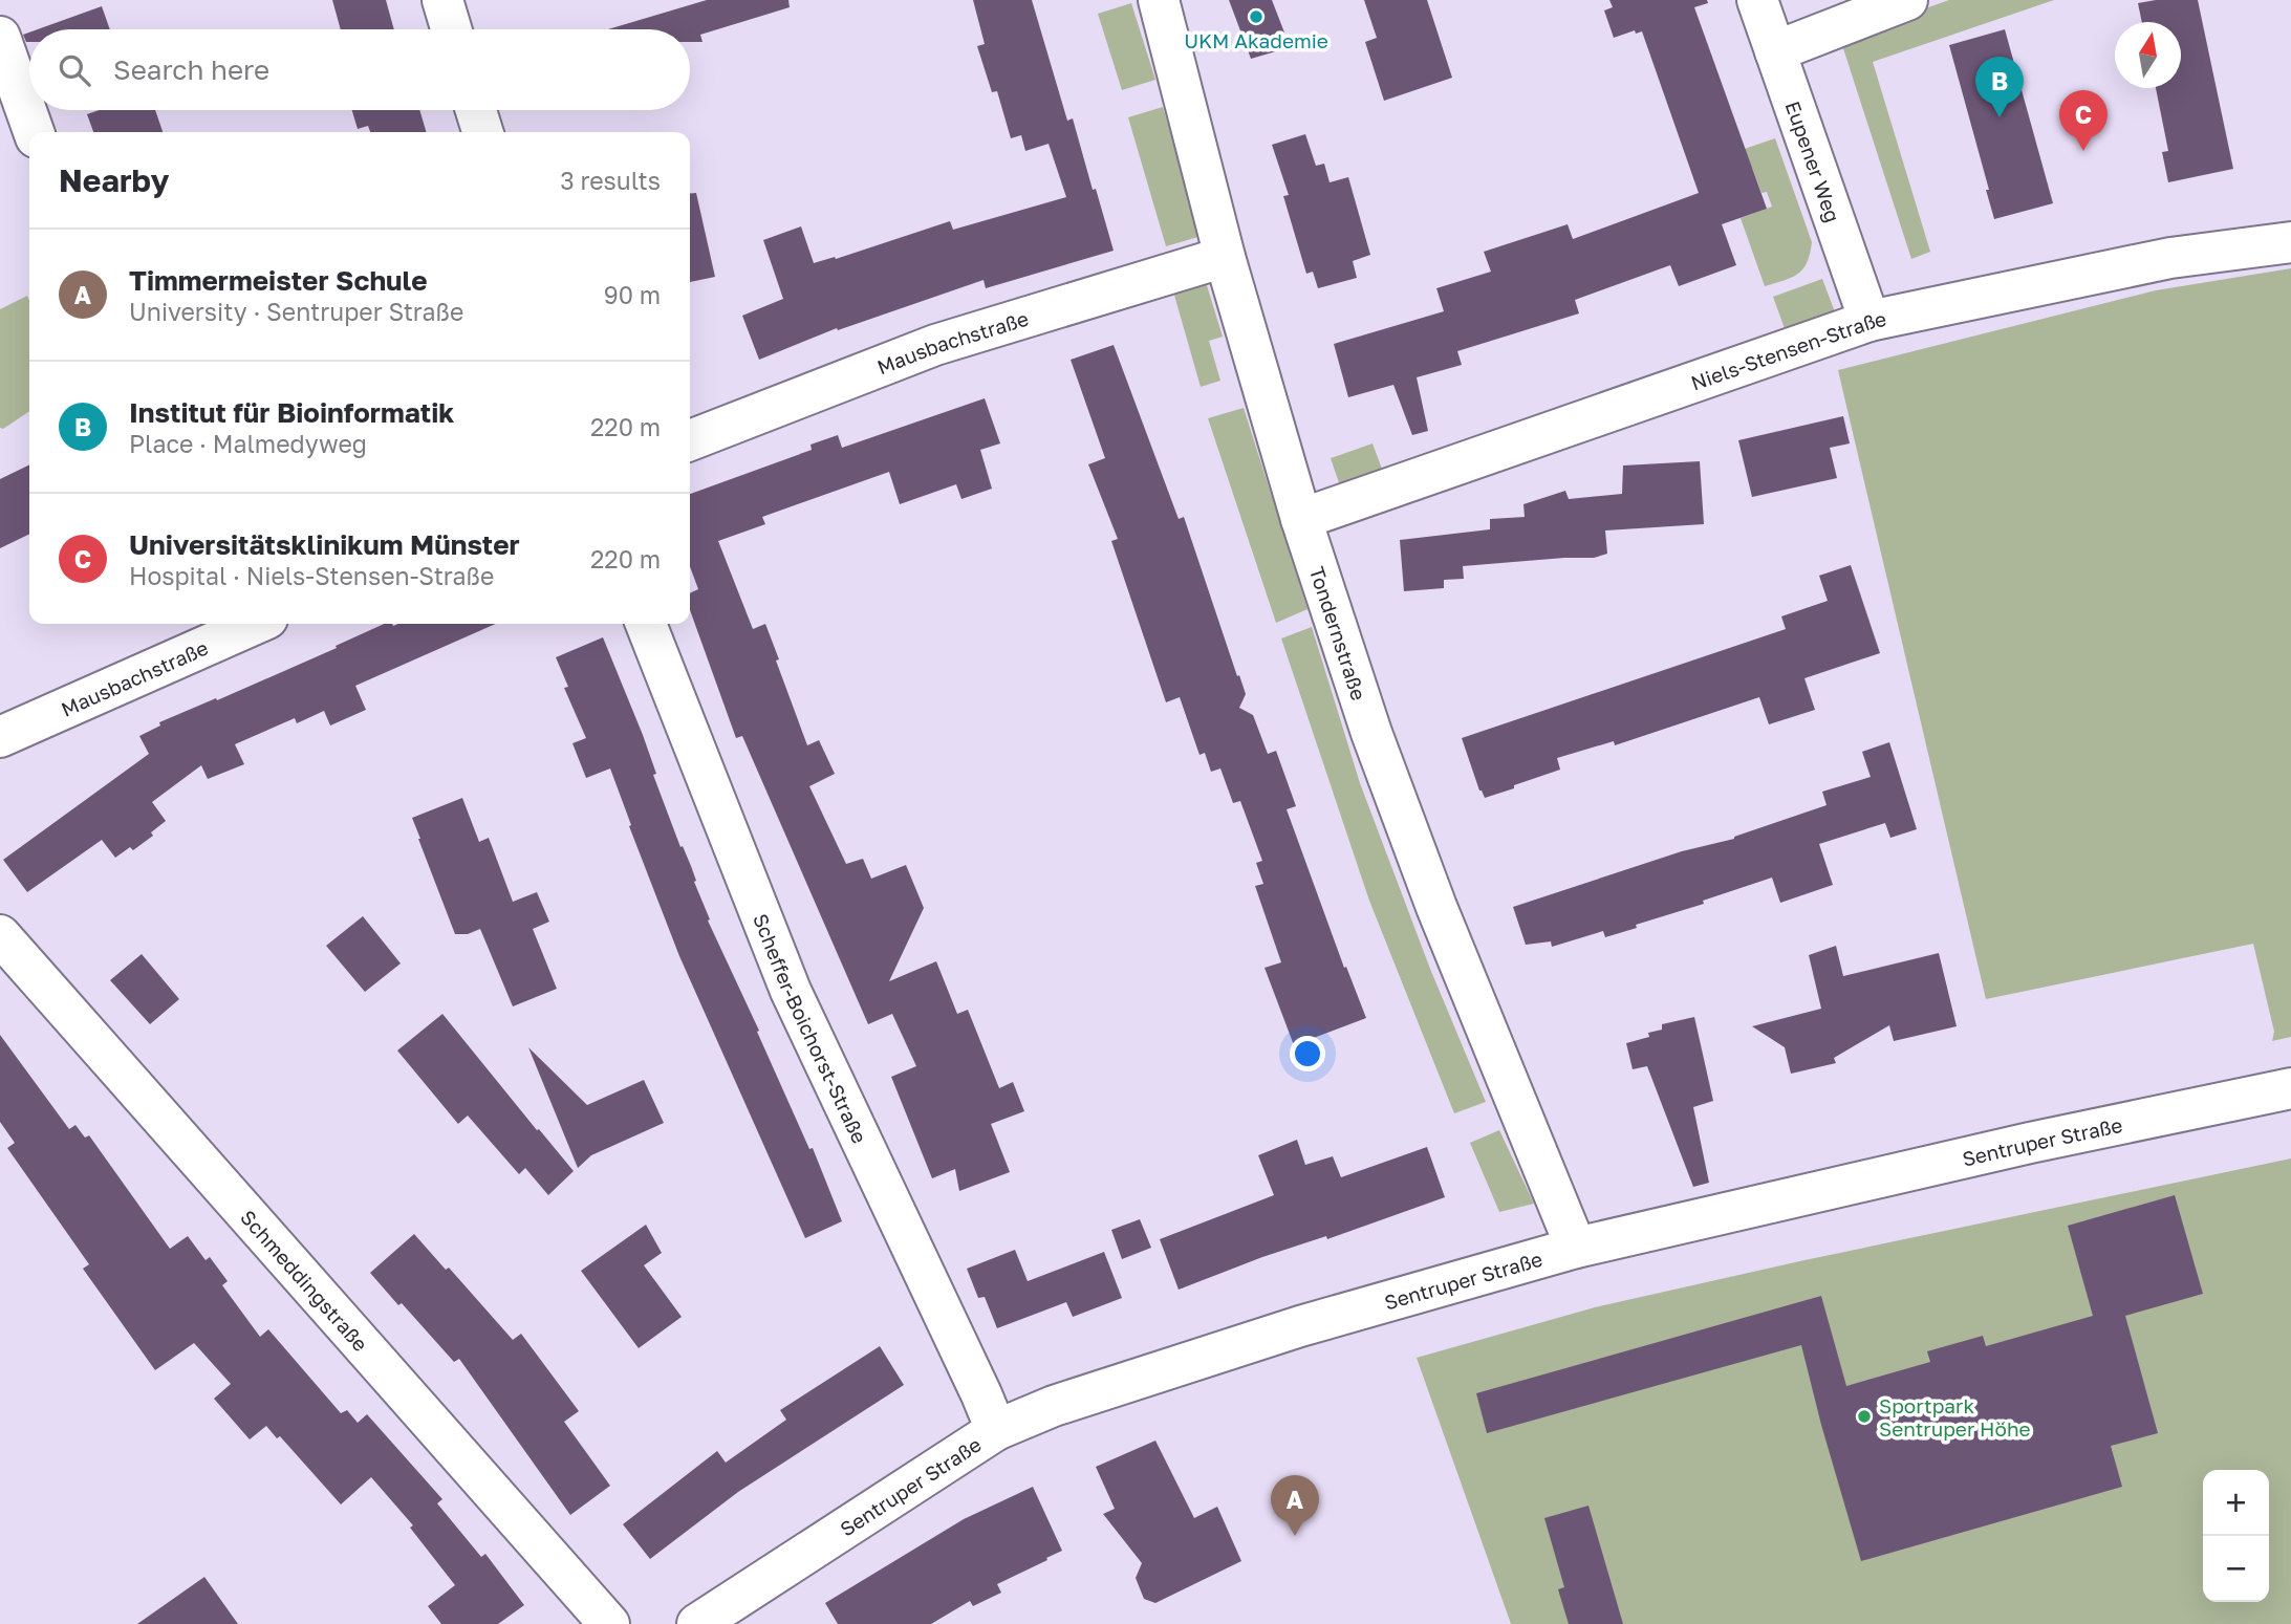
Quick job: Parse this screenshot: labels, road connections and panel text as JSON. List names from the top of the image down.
{
  "streets": {
    "street": [
      "Eupener Weg",
      "Mausbachstraße",
      "Niels-Stensen-Straße",
      "Tondernstraße",
      "Scheffer-Boichorst-Straße",
      "Sentruper Straße",
      "Schmeddingstraße"
    ]
  },
  "crossings": [
    ["Eupener Weg", "Niels-Stensen-Straße"],
    ["Mausbachstraße", "Tondernstraße"],
    ["Niels-Stensen-Straße", "Tondernstraße"],
    ["Tondernstraße", "Sentruper Straße"],
    ["Scheffer-Boichorst-Straße", "Sentruper Straße"]
  ],
  "places": ["UKM Akademie", "Sportpark Sentruper Höhe"],
  "north": "top",
  "page": {
    "search": "Search here",
    "pins": ["B", "C", "A"],
    "heading": ["Nearby", "3 results"],
    "list": [
      {
        "mark": "A",
        "name": "Timmermeister Schule",
        "note": "University · Sentruper Straße",
        "value": "90 m"
      },
      {
        "mark": "B",
        "name": "Institut für Bioinformatik",
        "note": "Place · Malmedyweg",
        "value": "220 m"
      },
      {
        "mark": "C",
        "name": "Universitätsklinikum Münster",
        "note": "Hospital · Niels-Stensen-Straße",
        "value": "220 m"
      }
    ],
    "map_buttons": ["+", "−"]
  }
}
